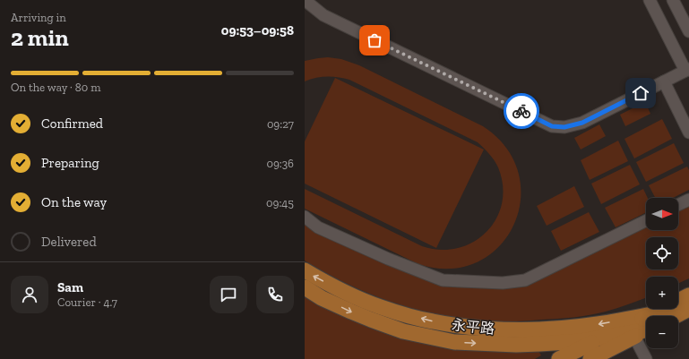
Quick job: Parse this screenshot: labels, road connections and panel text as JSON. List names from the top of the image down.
{
  "streets": {
    "main road": ["永平路"]
  },
  "north": "right",
  "page": {
    "heading": ["2 min", "Arriving in", "09:53–09:58"],
    "panel": ["Sam", "Courier · 4.7"],
    "bar": "On the way · 80 m",
    "list": [
      ["Confirmed", "09:27"],
      ["Preparing", "09:36"],
      ["On the way", "09:45"],
      "Delivered"
    ],
    "map_buttons": ["+", "−"]
  }
}
